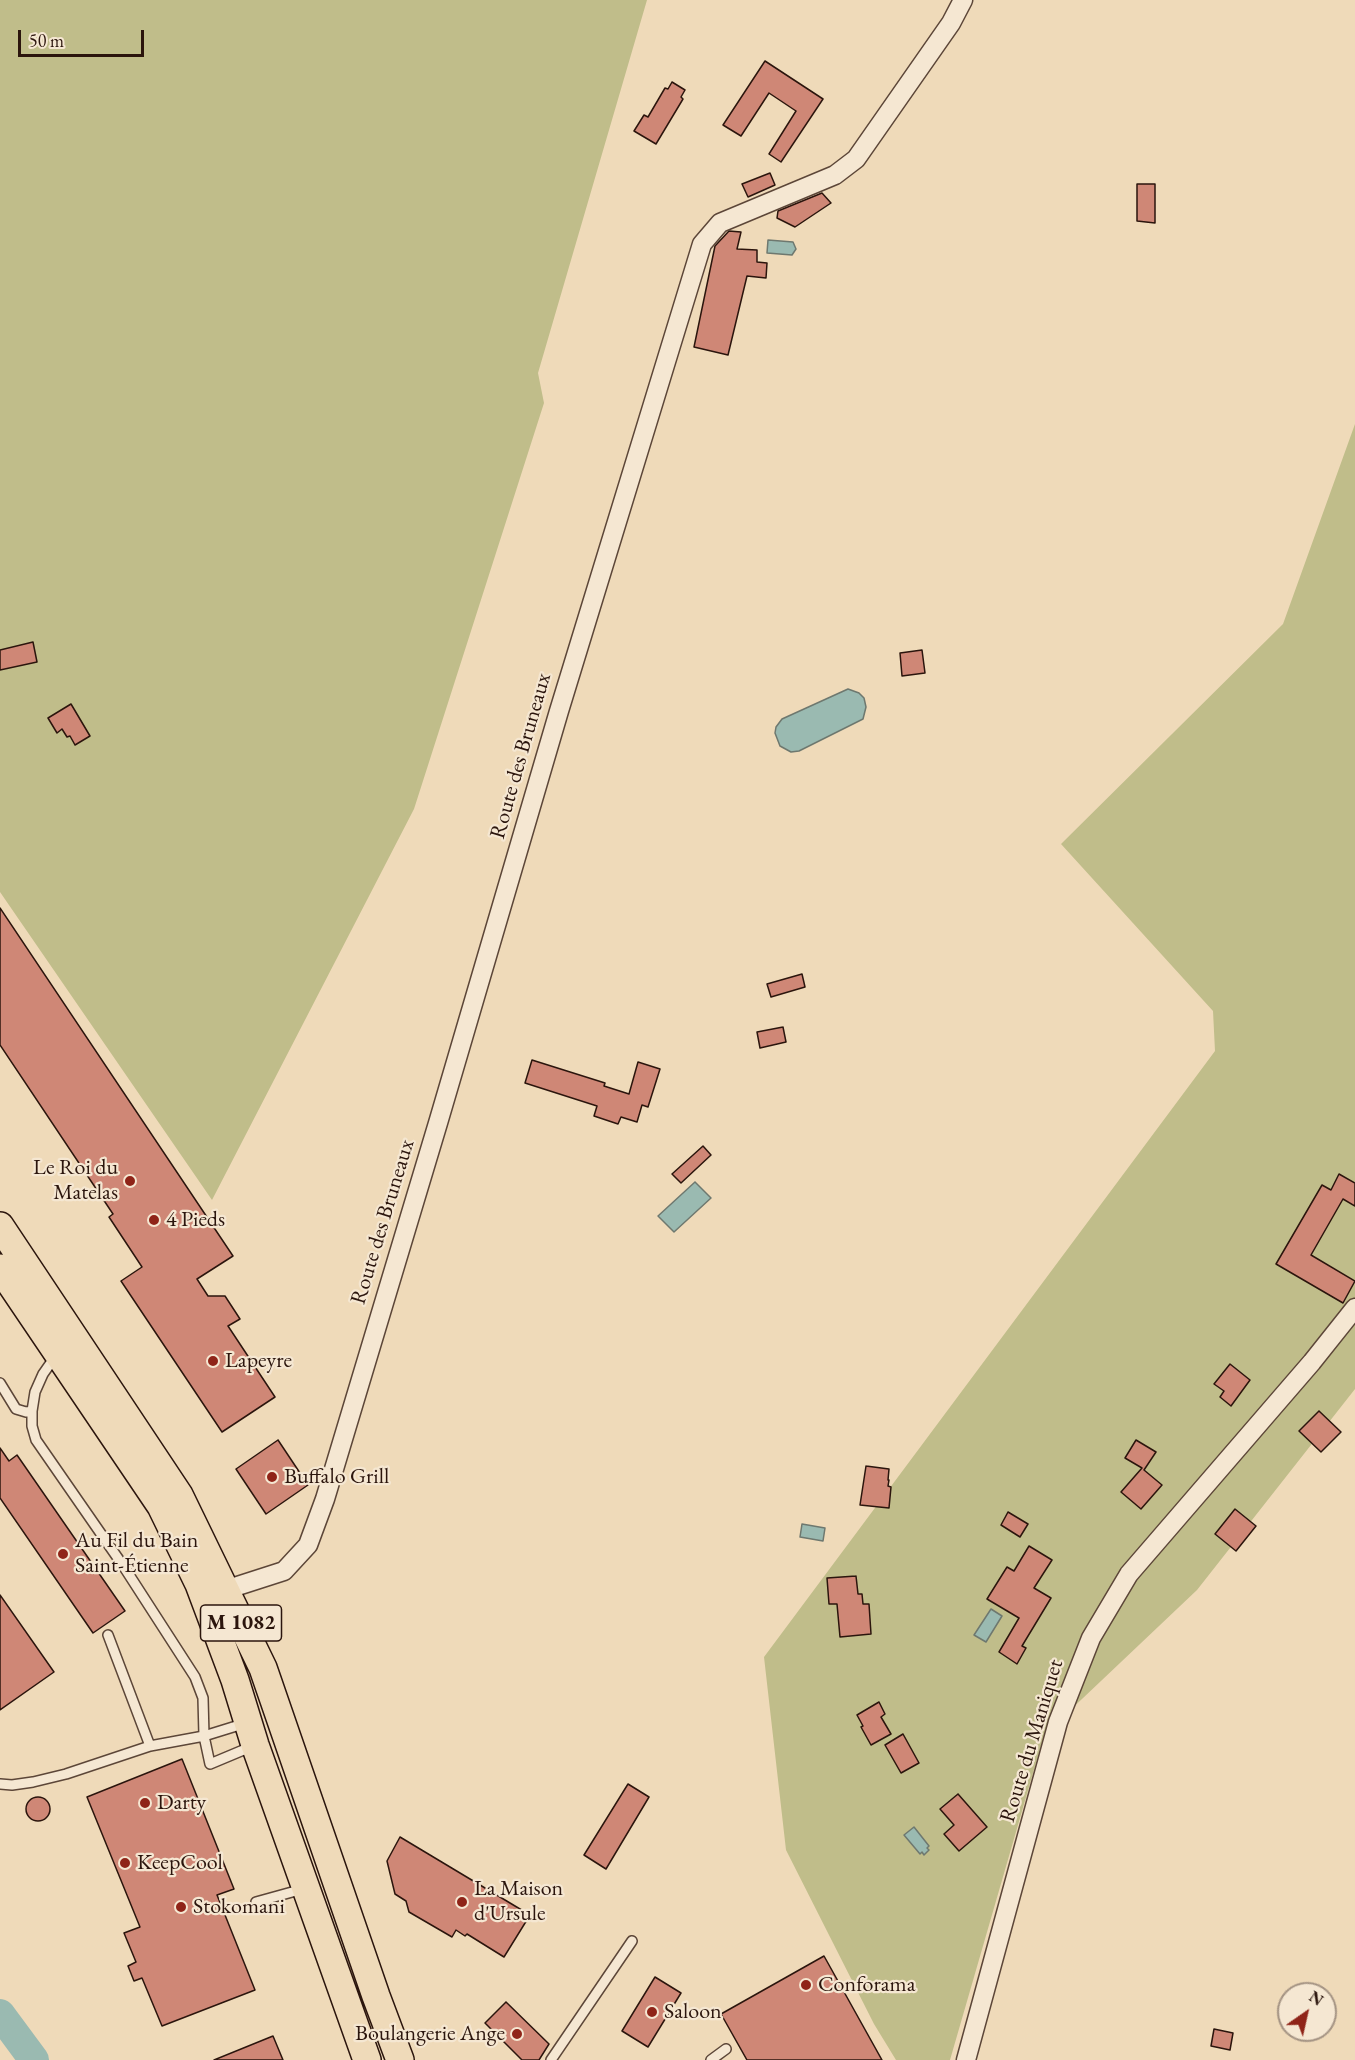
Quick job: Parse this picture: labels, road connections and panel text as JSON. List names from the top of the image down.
{
  "streets": {
    "main road": ["M 1082"],
    "street": ["Route des Bruneaux", "Route du Maniquet"]
  },
  "crossings": [
    ["Route des Bruneaux", "M 1082"]
  ],
  "places": [
    "Le Roi du Matelas",
    "4 Pieds",
    "Lapeyre",
    "Buffalo Grill",
    "Au Fil du Bain Saint-Étienne",
    "Darty",
    "KeepCool",
    "La Maison d'Ursule",
    "Stokomani",
    "Conforama",
    "Saloon",
    "Boulangerie Ange"
  ],
  "scale_bar": "50 m",
  "north": "top right"
}
